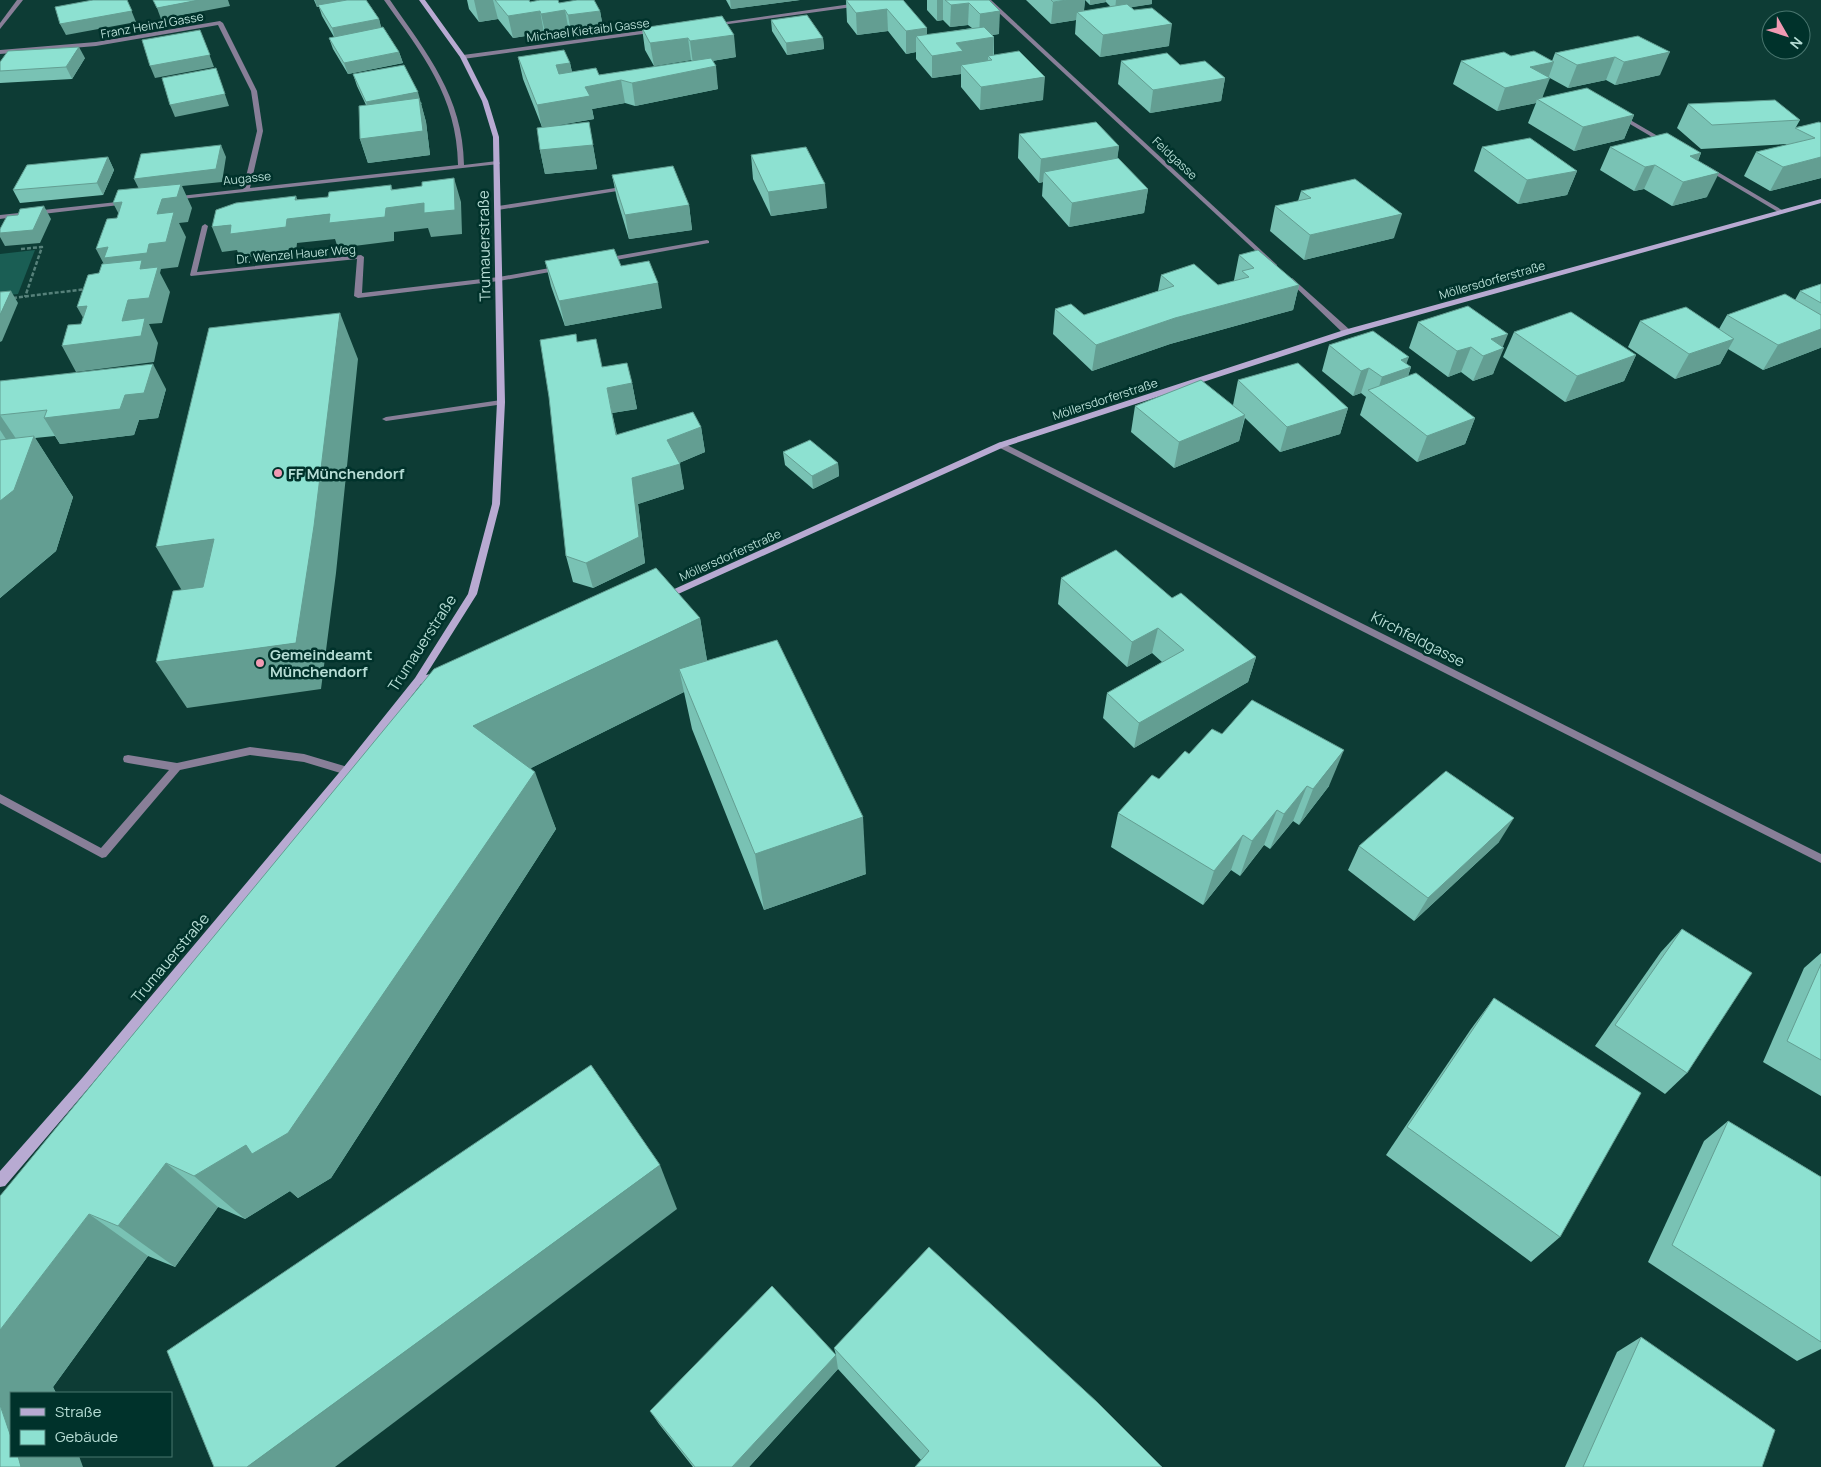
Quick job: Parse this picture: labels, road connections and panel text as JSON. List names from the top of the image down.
{
  "streets": {
    "main road": ["Trumauerstraße", "Möllersdorferstraße"],
    "street": [
      "Franz Heinzl Gasse",
      "Michael Kietaibl Gasse",
      "Feldgasse",
      "Augasse",
      "Dr. Wenzel Hauer Weg",
      "Kirchfeldgasse"
    ]
  },
  "crossings": [
    ["Franz Heinzl Gasse", "Augasse"],
    ["Michael Kietaibl Gasse", "Trumauerstraße"],
    ["Feldgasse", "Möllersdorferstraße"],
    ["Augasse", "Trumauerstraße"],
    ["Trumauerstraße", "Dr. Wenzel Hauer Weg"],
    ["Möllersdorferstraße", "Kirchfeldgasse"]
  ],
  "places": ["FF Münchendorf", "Gemeindeamt Münchendorf"],
  "legend": ["Straße", "Gebäude"],
  "north": "bottom right"
}
